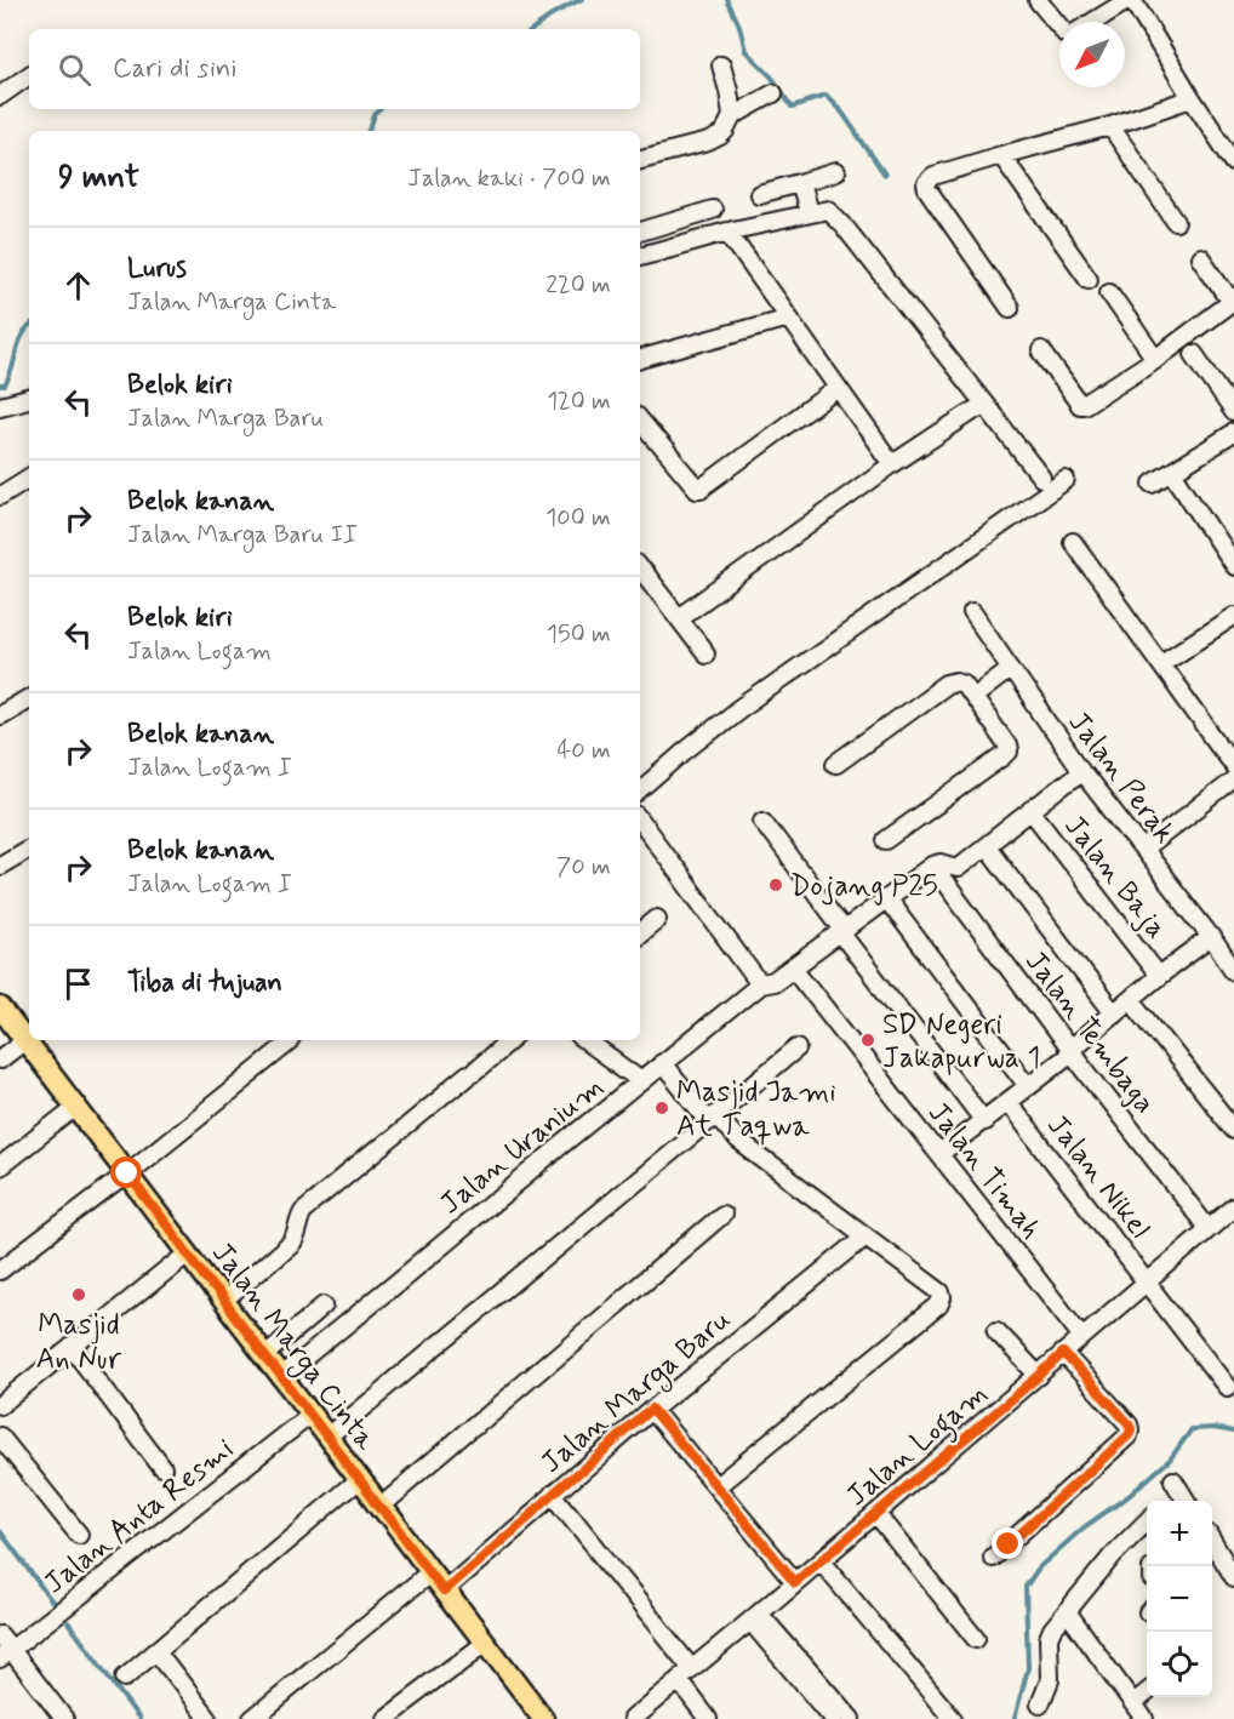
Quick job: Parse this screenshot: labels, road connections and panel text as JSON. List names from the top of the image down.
{
  "streets": {
    "main road": ["Jalan Marga Cinta"],
    "street": [
      "Jalan Perak",
      "Jalan Baja",
      "Jalan Tembaga",
      "Jalan Uranium",
      "Jalan Timah",
      "Jalan Nikel",
      "Jalan Marga Baru",
      "Jalan Logam",
      "Jalan Anta Resmi"
    ]
  },
  "crossings": [
    ["Jalan Perak", "Jalan Baja"],
    ["Jalan Baja", "Jalan Tembaga"],
    ["Jalan Baja", "Jalan Timah"],
    ["Jalan Baja", "Jalan Nikel"],
    ["Jalan Tembaga", "Jalan Uranium"],
    ["Jalan Tembaga", "Jalan Logam"],
    ["Jalan Uranium", "Jalan Timah"],
    ["Jalan Uranium", "Jalan Marga Cinta"],
    ["Jalan Timah", "Jalan Logam"],
    ["Jalan Nikel", "Jalan Logam"],
    ["Jalan Marga Cinta", "Jalan Marga Baru"],
    ["Jalan Marga Cinta", "Jalan Anta Resmi"]
  ],
  "places": [
    "Dojang P25",
    "SD Negeri Jakapurwa 1",
    "Masjid Jami At Taqwa",
    "Masjid An Nur"
  ],
  "north": "bottom left",
  "page": {
    "search": "Cari di sini",
    "heading": ["9 mnt", "Jalan kaki · 700 m"],
    "list": [
      ["Lurus", "Jalan Marga Cinta", "220 m"],
      ["Belok kiri", "Jalan Marga Baru", "120 m"],
      ["Belok kanan", "Jalan Marga Baru II", "100 m"],
      ["Belok kiri", "Jalan Logam", "150 m"],
      ["Belok kanan", "Jalan Logam I", "40 m"],
      ["Belok kanan", "Jalan Logam I", "70 m"],
      "Tiba di tujuan"
    ],
    "map_buttons": ["+", "−"]
  }
}
